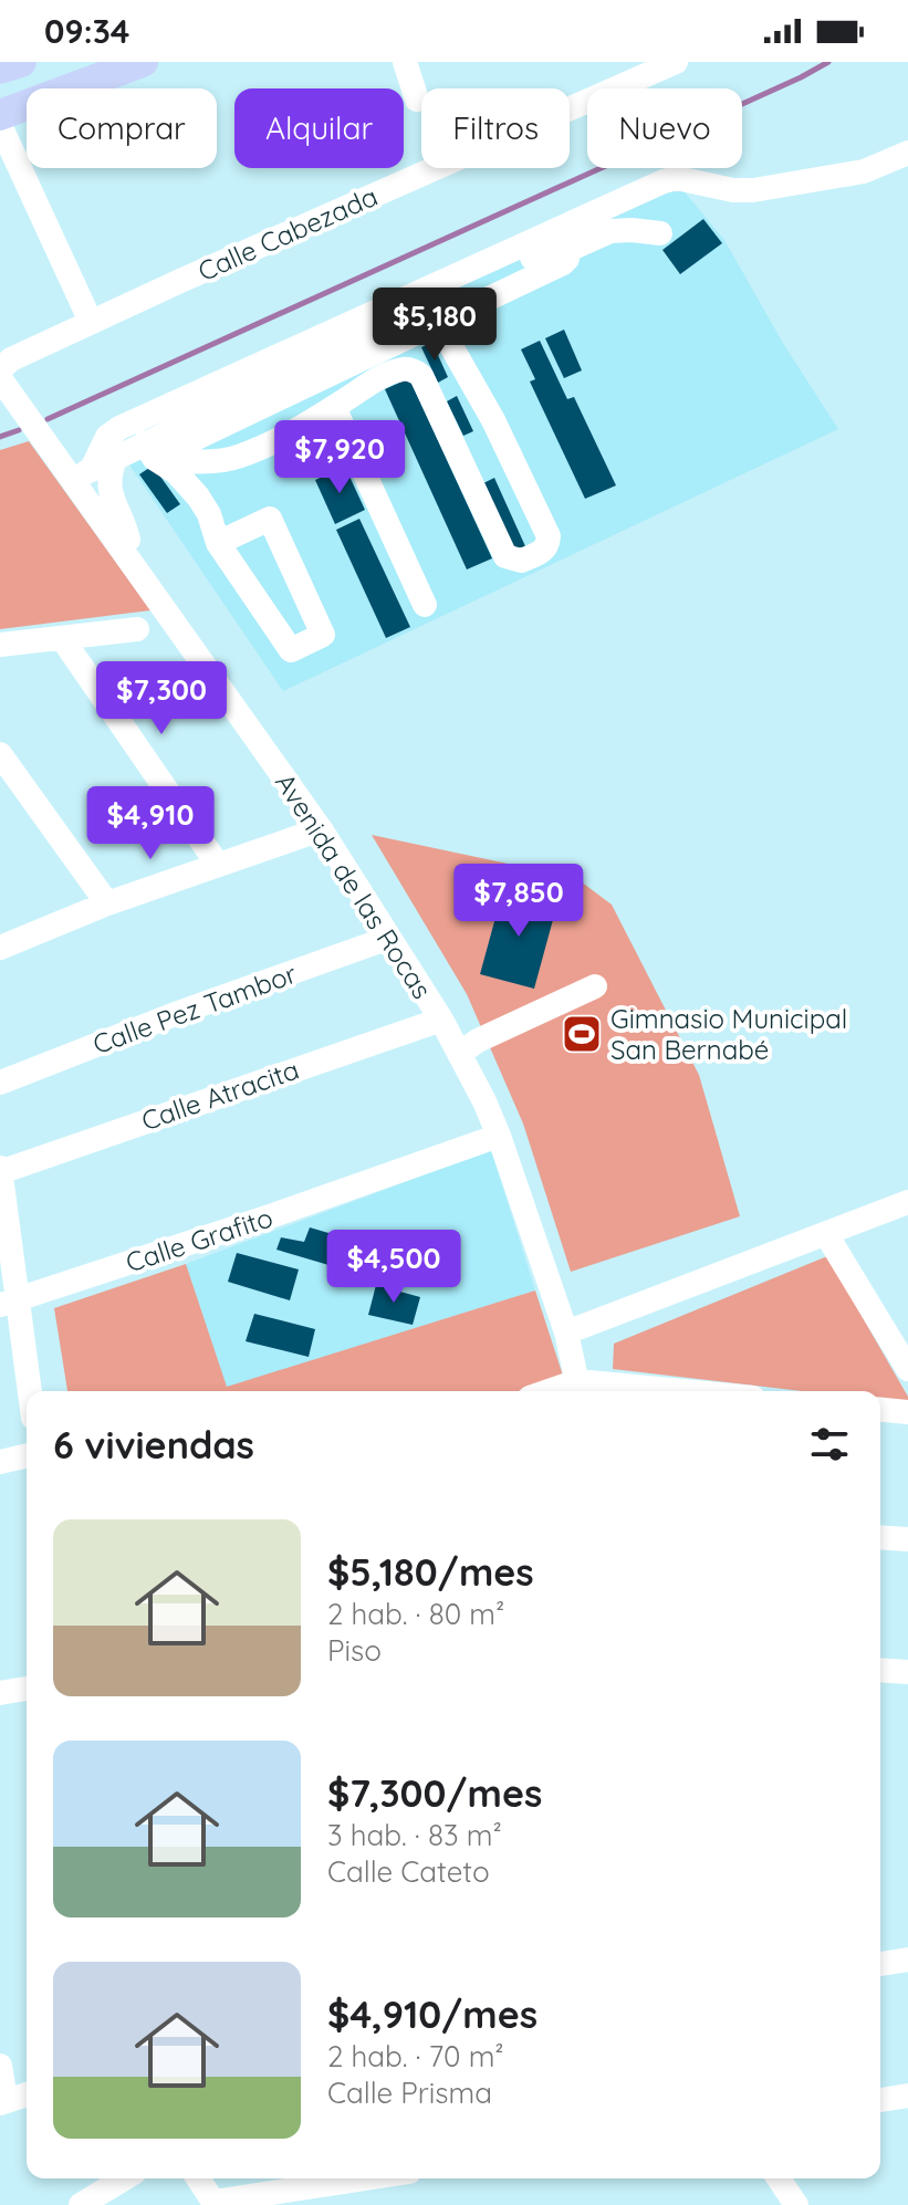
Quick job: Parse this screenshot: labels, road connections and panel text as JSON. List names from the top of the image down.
{
  "streets": {
    "street": [
      "Calle Cabezada",
      "Avenida de las Rocas",
      "Calle Pez Tambor",
      "Calle Atracita",
      "Calle Grafito"
    ]
  },
  "crossings": [
    ["Avenida de las Rocas", "Calle Pez Tambor"],
    ["Avenida de las Rocas", "Calle Atracita"],
    ["Avenida de las Rocas", "Calle Grafito"]
  ],
  "places": {
    "sports": ["Gimnasio Municipal San Bernabé"]
  },
  "page": {
    "status": "09:34",
    "chip": [
      "Comprar",
      "Alquilar",
      "Filtros",
      "Nuevo"
    ],
    "price": [
      "$5,180",
      "$7,920",
      "$7,300",
      "$4,910",
      "$7,850",
      "$4,500"
    ],
    "heading": "6 viviendas",
    "list": [
      {
        "name": "$5,180/mes",
        "note": "2 hab. · 80 m² · Piso"
      },
      {
        "name": "$7,300/mes",
        "note": "3 hab. · 83 m² · Calle Cateto"
      },
      {
        "name": "$4,910/mes",
        "note": "2 hab. · 70 m² · Calle Prisma"
      }
    ]
  }
}
